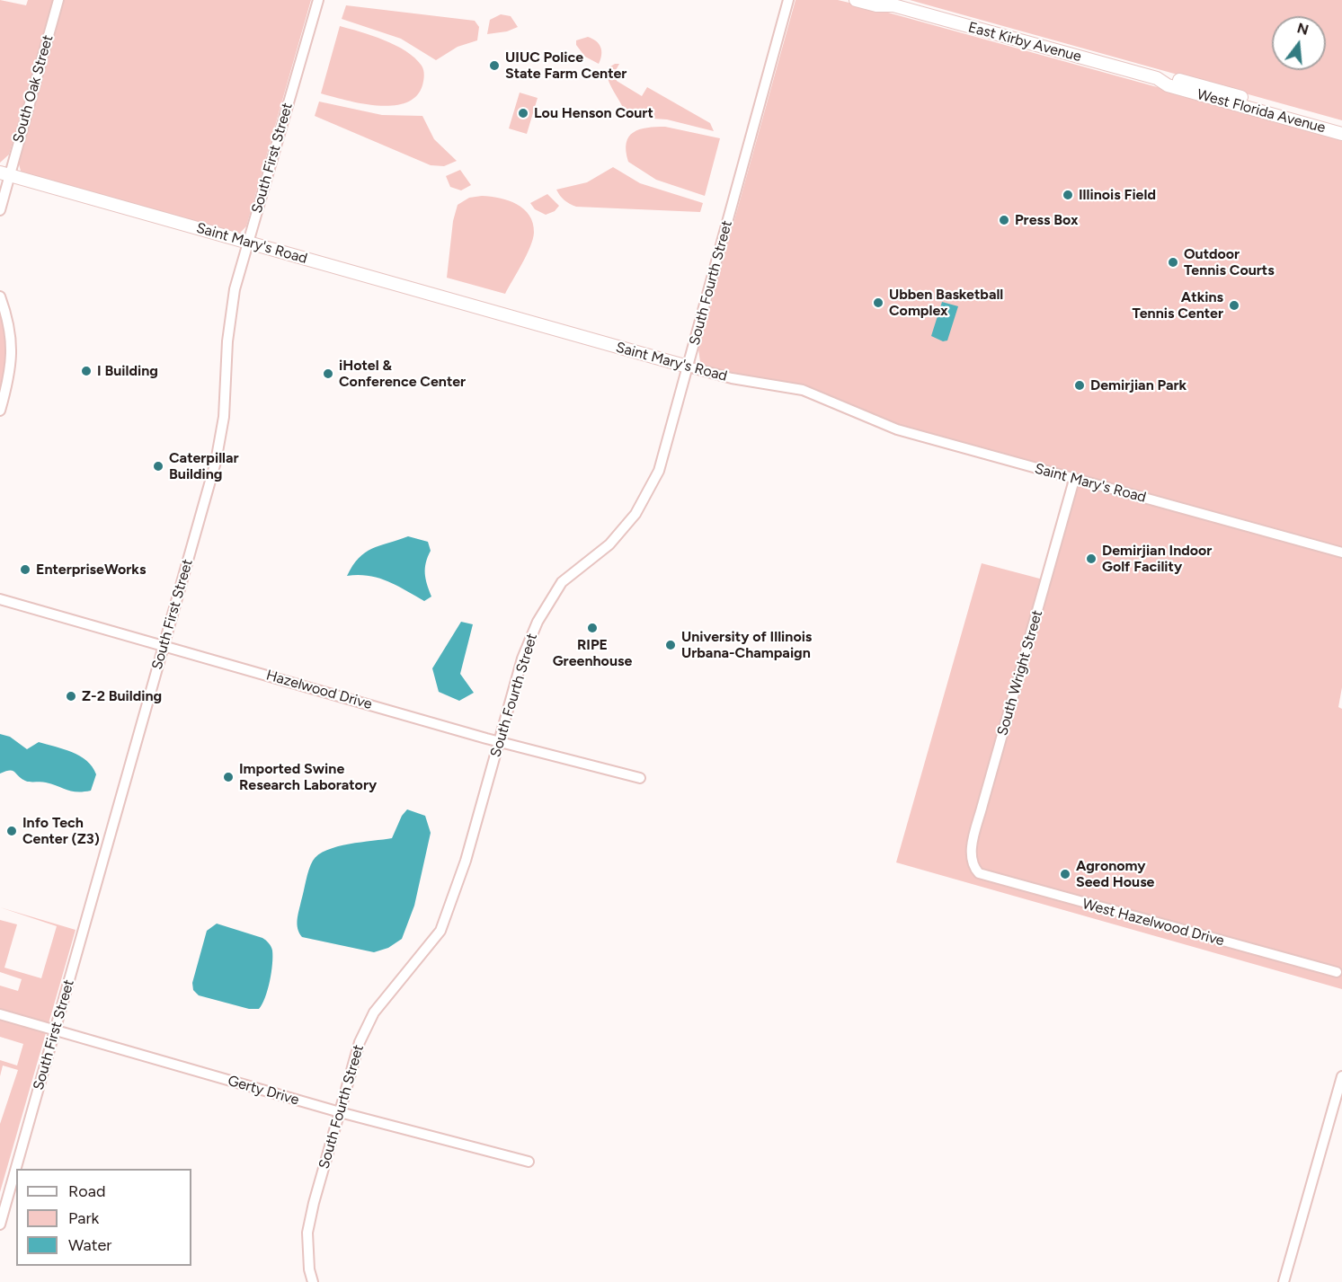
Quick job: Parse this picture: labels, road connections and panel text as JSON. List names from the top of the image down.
{
  "streets": {
    "main road": ["East Kirby Avenue", "West Florida Avenue", "Saint Mary's Road"],
    "street": [
      "South Oak Street",
      "South First Street",
      "South Fourth Street",
      "South Wright Street",
      "Hazelwood Drive",
      "West Hazelwood Drive",
      "Gerty Drive"
    ]
  },
  "crossings": [
    ["East Kirby Avenue", "West Florida Avenue"],
    ["South Oak Street", "Saint Mary's Road"],
    ["South First Street", "Saint Mary's Road"],
    ["South First Street", "Hazelwood Drive"],
    ["South First Street", "Gerty Drive"],
    ["Saint Mary's Road", "South Fourth Street"],
    ["Saint Mary's Road", "South Wright Street"],
    ["South Fourth Street", "Hazelwood Drive"],
    ["South Fourth Street", "Gerty Drive"],
    ["South Wright Street", "West Hazelwood Drive"]
  ],
  "places": [
    "UIUC Police State Farm Center",
    "Lou Henson Court",
    "Illinois Field",
    "Press Box",
    "Outdoor Tennis Courts",
    "Ubben Basketball Complex",
    "Atkins Tennis Center",
    "I Building",
    "iHotel & Conference Center",
    "Demirjian Park",
    "Caterpillar Building",
    "Demirjian Indoor Golf Facility",
    "EnterpriseWorks",
    "RIPE Greenhouse",
    "University of Illinois Urbana-Champaign",
    "Z-2 Building",
    "Imported Swine Research Laboratory",
    "Info Tech Center (Z3)",
    "Agronomy Seed House"
  ],
  "legend": ["Road", "Park", "Water"],
  "north": "top"
}
